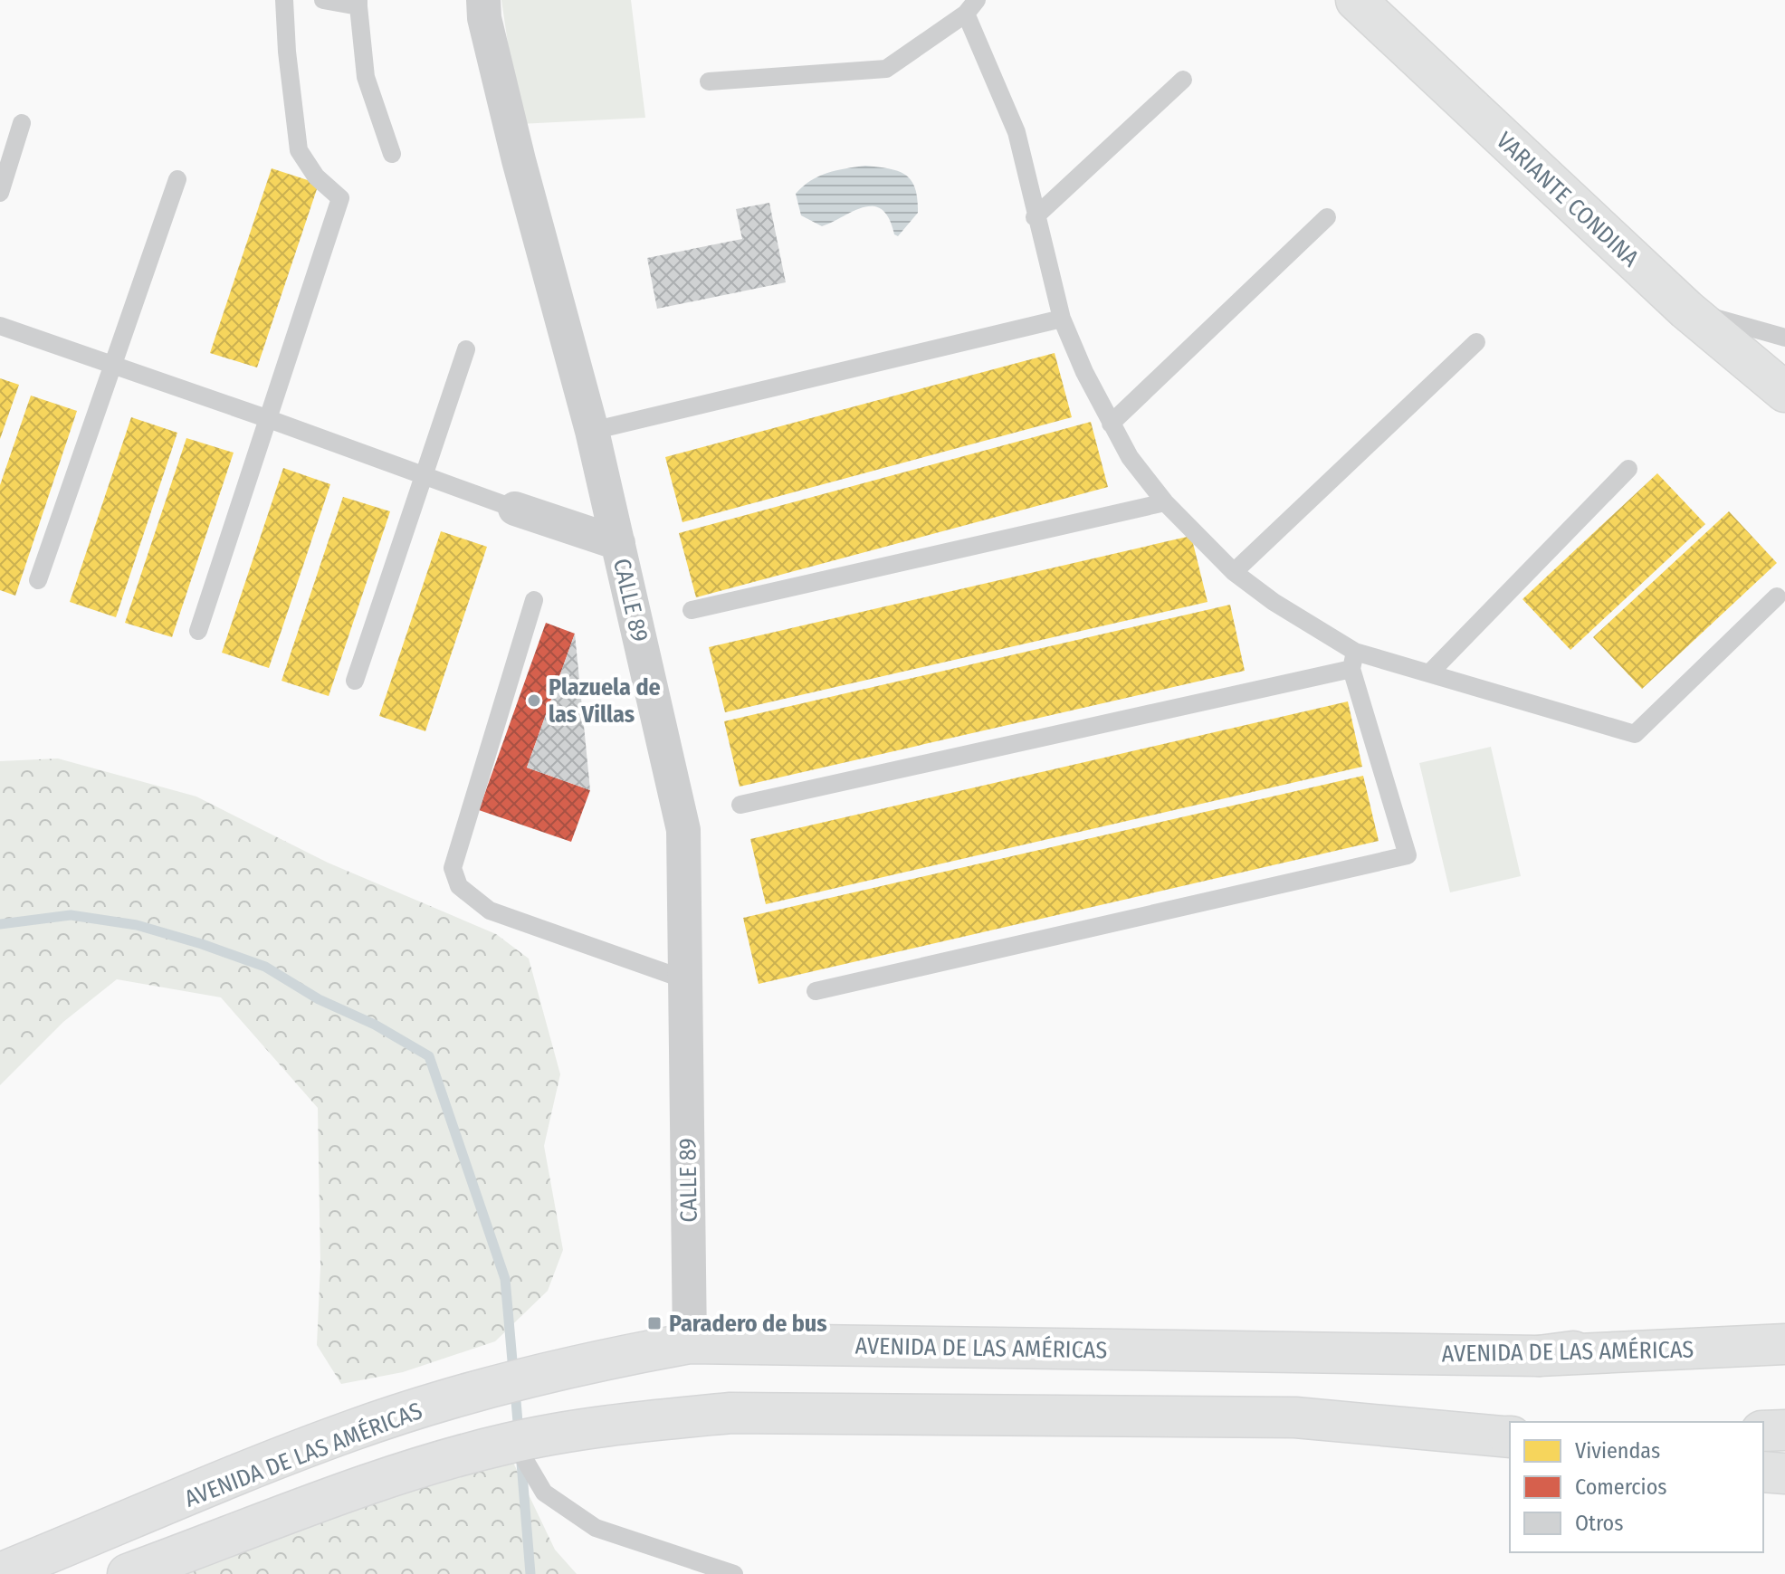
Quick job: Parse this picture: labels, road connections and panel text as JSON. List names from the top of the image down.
{
  "streets": {
    "main road": ["VARIANTE CONDINA", "AVENIDA DE LAS AMÉRICAS"],
    "street": ["CALLE 89"]
  },
  "crossings": [
    ["CALLE 89", "AVENIDA DE LAS AMÉRICAS"]
  ],
  "places": {
    "other": ["Plazuela de las Villas"],
    "transit": ["Paradero de bus"]
  },
  "legend": ["Viviendas", "Comercios", "Otros"]
}
